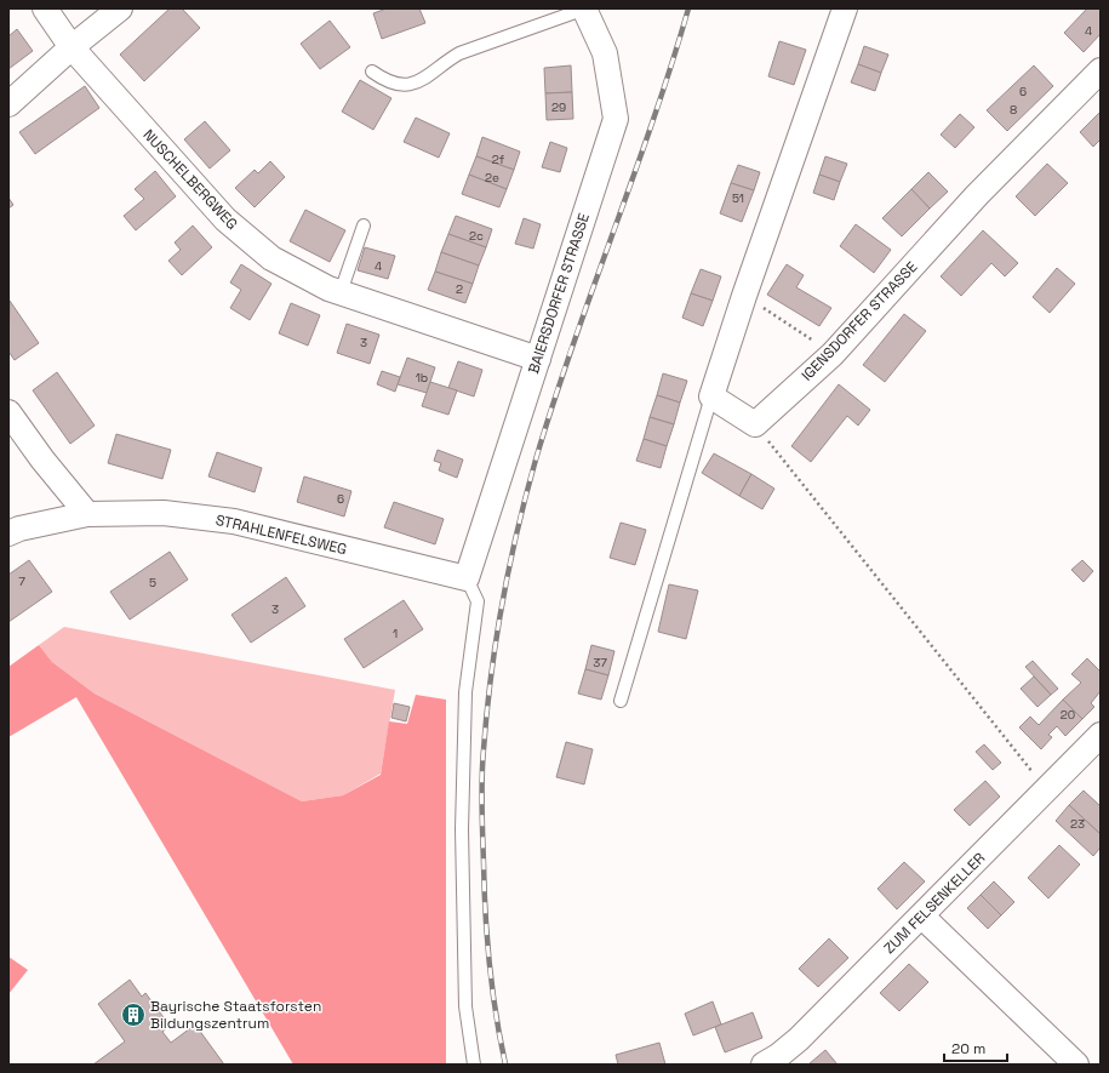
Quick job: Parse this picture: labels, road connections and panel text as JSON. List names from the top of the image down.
{
  "streets": {
    "street": [
      "NUSCHELBERGWEG",
      "BAIERSDORFER STRASSE",
      "IGENSDORFER STRASSE",
      "STRAHLENFELSWEG",
      "ZUM FELSENKELLER"
    ]
  },
  "crossings": [
    ["NUSCHELBERGWEG", "BAIERSDORFER STRASSE"],
    ["BAIERSDORFER STRASSE", "STRAHLENFELSWEG"]
  ],
  "places": {
    "building": ["Bayrische Staatsforsten Bildungszentrum"]
  },
  "house_numbers": [
    "4",
    "6",
    "29",
    "8",
    "2f",
    "2e",
    "51",
    "2c",
    "4",
    "2",
    "3",
    "1b",
    "6",
    "7",
    "5",
    "3",
    "1",
    "37",
    "20",
    "23"
  ],
  "scale_bar": "20 m"
}
